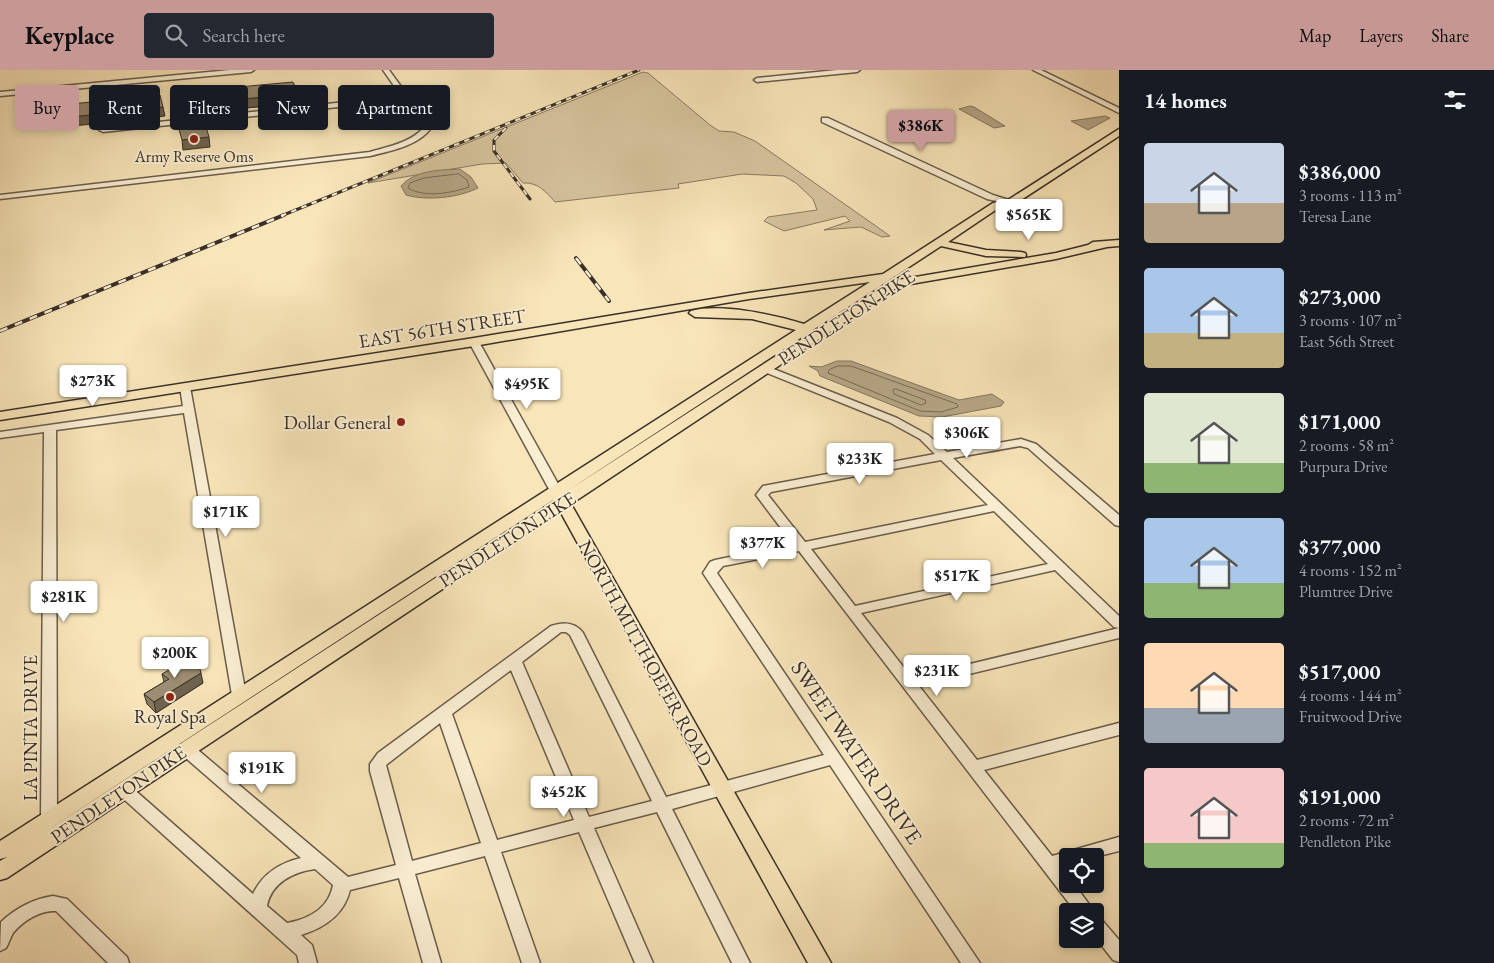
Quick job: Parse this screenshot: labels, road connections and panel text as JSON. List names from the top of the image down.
{
  "streets": {
    "main road": ["PENDLETON PIKE", "EAST 56TH STREET", "NORTH MITTHOEFER ROAD"],
    "street": ["LA PINTA DRIVE", "SWEETWATER DRIVE"]
  },
  "crossings": [
    ["PENDLETON PIKE", "EAST 56TH STREET"],
    ["PENDLETON PIKE", "NORTH MITTHOEFER ROAD"],
    ["PENDLETON PIKE", "LA PINTA DRIVE"],
    ["EAST 56TH STREET", "NORTH MITTHOEFER ROAD"]
  ],
  "places": ["Army Reserve Oms", "Dollar General", "Royal Spa"],
  "page": {
    "header": "Keyplace",
    "search": "Search here",
    "nav": ["Map", "Layers", "Share"],
    "heading": "14 homes",
    "chip": [
      "Buy",
      "Rent",
      "Filters",
      "New",
      "Apartment"
    ],
    "price": [
      "$386K",
      "$565K",
      "$273K",
      "$495K",
      "$306K",
      "$233K",
      "$171K",
      "$377K",
      "$517K",
      "$281K",
      "$200K",
      "$231K",
      "$191K",
      "$452K"
    ],
    "list": [
      {
        "name": "$386,000",
        "note": "3 rooms · 113 m² · Teresa Lane"
      },
      {
        "name": "$273,000",
        "note": "3 rooms · 107 m² · East 56th Street"
      },
      {
        "name": "$171,000",
        "note": "2 rooms · 58 m² · Purpura Drive"
      },
      {
        "name": "$377,000",
        "note": "4 rooms · 152 m² · Plumtree Drive"
      },
      {
        "name": "$517,000",
        "note": "4 rooms · 144 m² · Fruitwood Drive"
      },
      {
        "name": "$191,000",
        "note": "2 rooms · 72 m² · Pendleton Pike"
      }
    ]
  }
}
